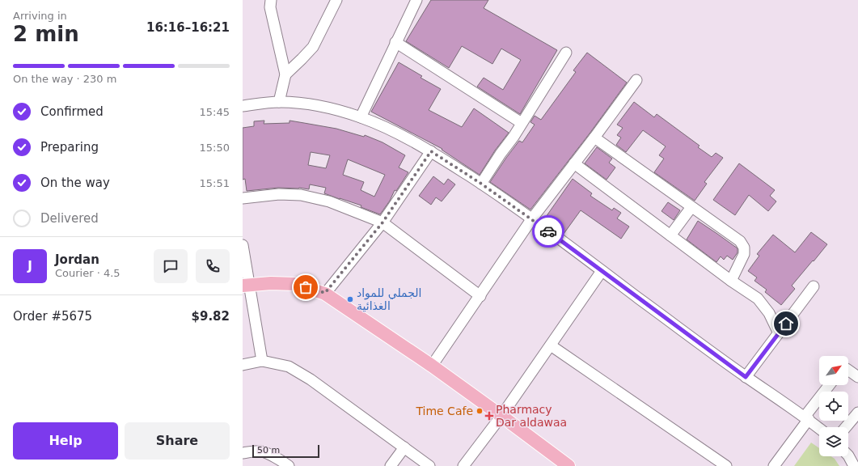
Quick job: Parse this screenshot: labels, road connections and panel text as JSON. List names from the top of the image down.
{
  "places": {
    "other": ["الجملي للمواد الغذائية", "Time Cafe"],
    "health": ["Pharmacy Dar aldawaa"]
  },
  "scale_bar": "50 m",
  "north": "top right",
  "page": {
    "heading": ["2 min", "Arriving in", "16:16–16:21"],
    "panel": [
      "Jordan",
      "Courier · 4.5",
      "Order #5675",
      "$9.82"
    ],
    "bar": "On the way · 230 m",
    "list": [
      ["Confirmed", "15:45"],
      ["Preparing", "15:50"],
      ["On the way", "15:51"],
      "Delivered"
    ],
    "round": "J",
    "buttons": ["Help", "Share"],
    "scale": "50 m"
  }
}
